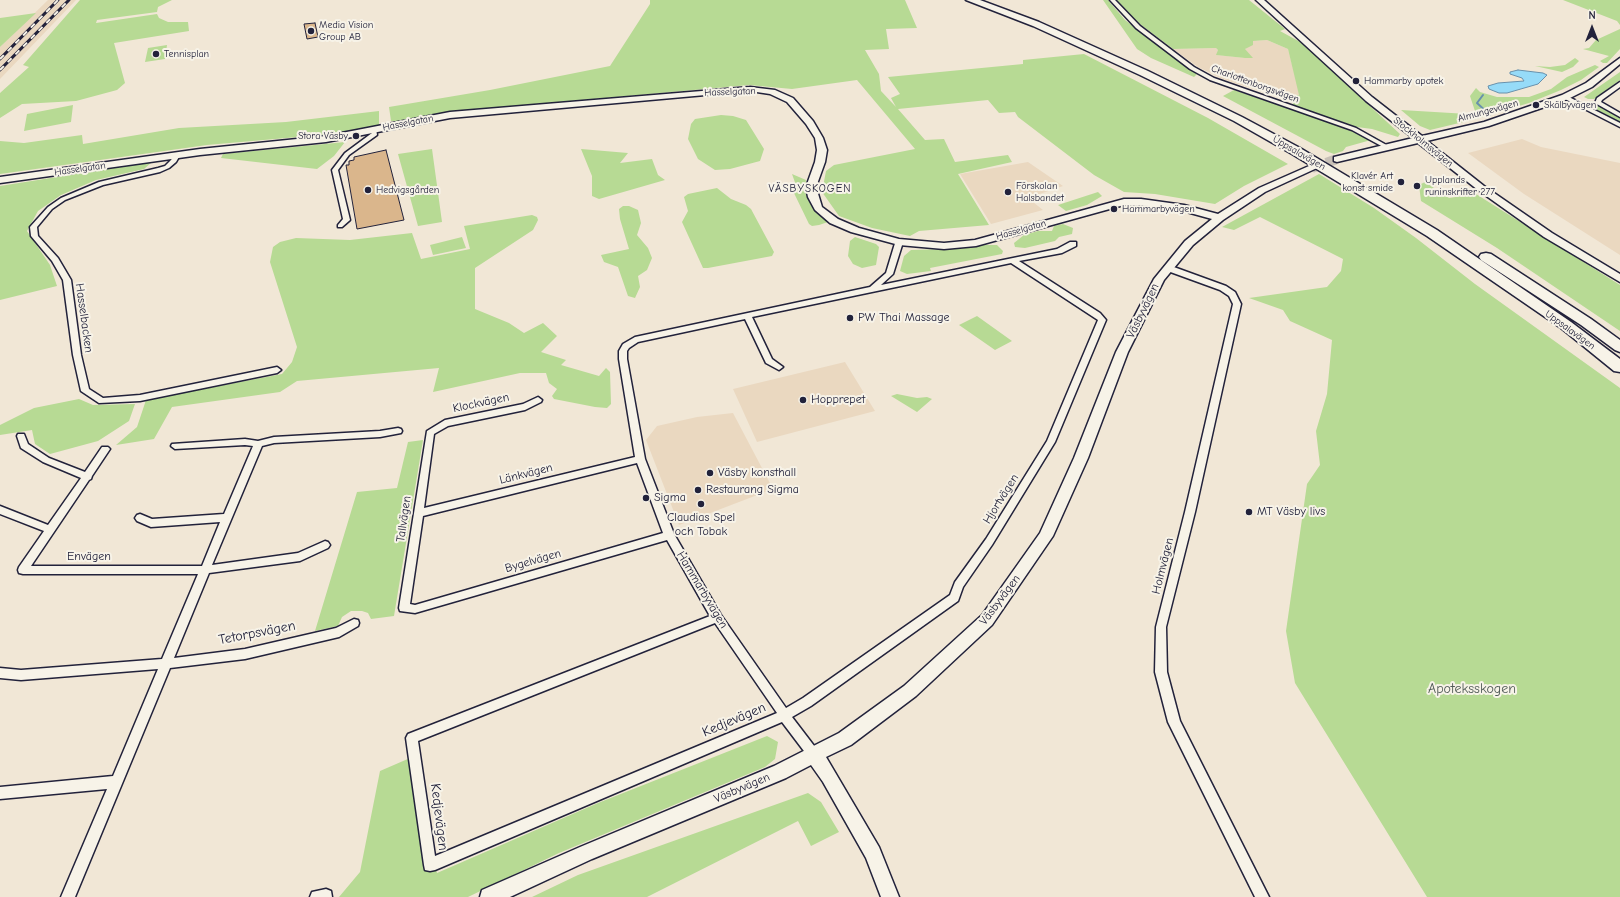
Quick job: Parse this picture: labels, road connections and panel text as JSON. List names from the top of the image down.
{
  "streets": {
    "highway": ["Uppsalavägen"],
    "street": [
      "Charlottenborgsvägen",
      "Hasselgatan",
      "Almungevägen",
      "Stockholmsvägen",
      "Väsbyvägen",
      "Hasselbacken",
      "Klockvägen",
      "Länkvägen",
      "Hjortvägen",
      "Tallvägen",
      "Envägen",
      "Bygelvägen",
      "Holmvägen",
      "Hammarbyvägen",
      "Tetorpsvägen",
      "Kedjevägen"
    ]
  },
  "crossings": [
    ["Hasselgatan", "Väsbyvägen"],
    ["Hasselgatan", "Hasselbacken"],
    ["Hasselgatan", "Hammarbyvägen"],
    ["Almungevägen", "Stockholmsvägen"],
    ["Väsbyvägen", "Holmvägen"],
    ["Väsbyvägen", "Hammarbyvägen"],
    ["Klockvägen", "Tallvägen"],
    ["Länkvägen", "Tallvägen"],
    ["Länkvägen", "Hammarbyvägen"],
    ["Hjortvägen", "Hammarbyvägen"],
    ["Hjortvägen", "Kedjevägen"],
    ["Tallvägen", "Bygelvägen"],
    ["Bygelvägen", "Hammarbyvägen"],
    ["Hammarbyvägen", "Kedjevägen"]
  ],
  "districts": ["VÄSBYSKOGEN"],
  "parks": ["Apoteksskogen"],
  "places": [
    "Media Vision Group AB",
    "Tennisplan",
    "Hammarby apotek",
    "Skälbyvägen",
    "Stora Väsby",
    "Klavér Art konst smide",
    "Upplands runinskrifter 277",
    "Hedvigsgården",
    "Förskolan Halsbandet",
    "Hammarbyvägen",
    "PW Thai Massage",
    "Hopprepet",
    "Väsby konsthall",
    "Restaurang Sigma",
    "Sigma",
    "Claudias Spel och Tobak",
    "MT Väsby livs"
  ],
  "north": "top"
}
